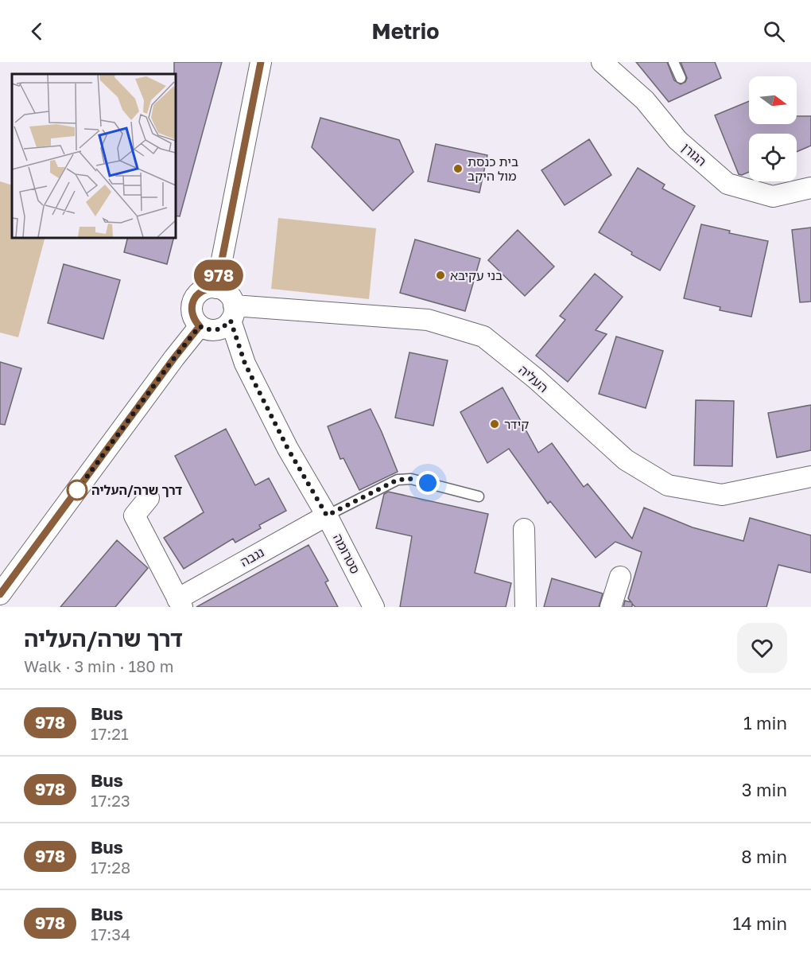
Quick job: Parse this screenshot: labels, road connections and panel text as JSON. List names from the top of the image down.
{
  "streets": {
    "street": [
      "הגורן",
      "העליה",
      "סטרומה",
      "נגבה"
    ]
  },
  "crossings": [
    ["העליה", "סטרומה"],
    ["סטרומה", "נגבה"]
  ],
  "places": [
    "בית כנסת מול היקב",
    "בני עקיבא",
    "קידר",
    "דרך שרה/העליה"
  ],
  "lines": ["bus line 978"],
  "north": "right",
  "page": {
    "header": "Metrio",
    "on_map": "978",
    "heading": ["דרך שרה/העליה", "Walk · 3 min · 180 m"],
    "list": [
      {
        "mark": "978",
        "name": "Bus",
        "note": "17:21",
        "value": "1 min"
      },
      {
        "mark": "978",
        "name": "Bus",
        "note": "17:23",
        "value": "3 min"
      },
      {
        "mark": "978",
        "name": "Bus",
        "note": "17:28",
        "value": "8 min"
      },
      {
        "mark": "978",
        "name": "Bus",
        "note": "17:34",
        "value": "14 min"
      }
    ]
  }
}
